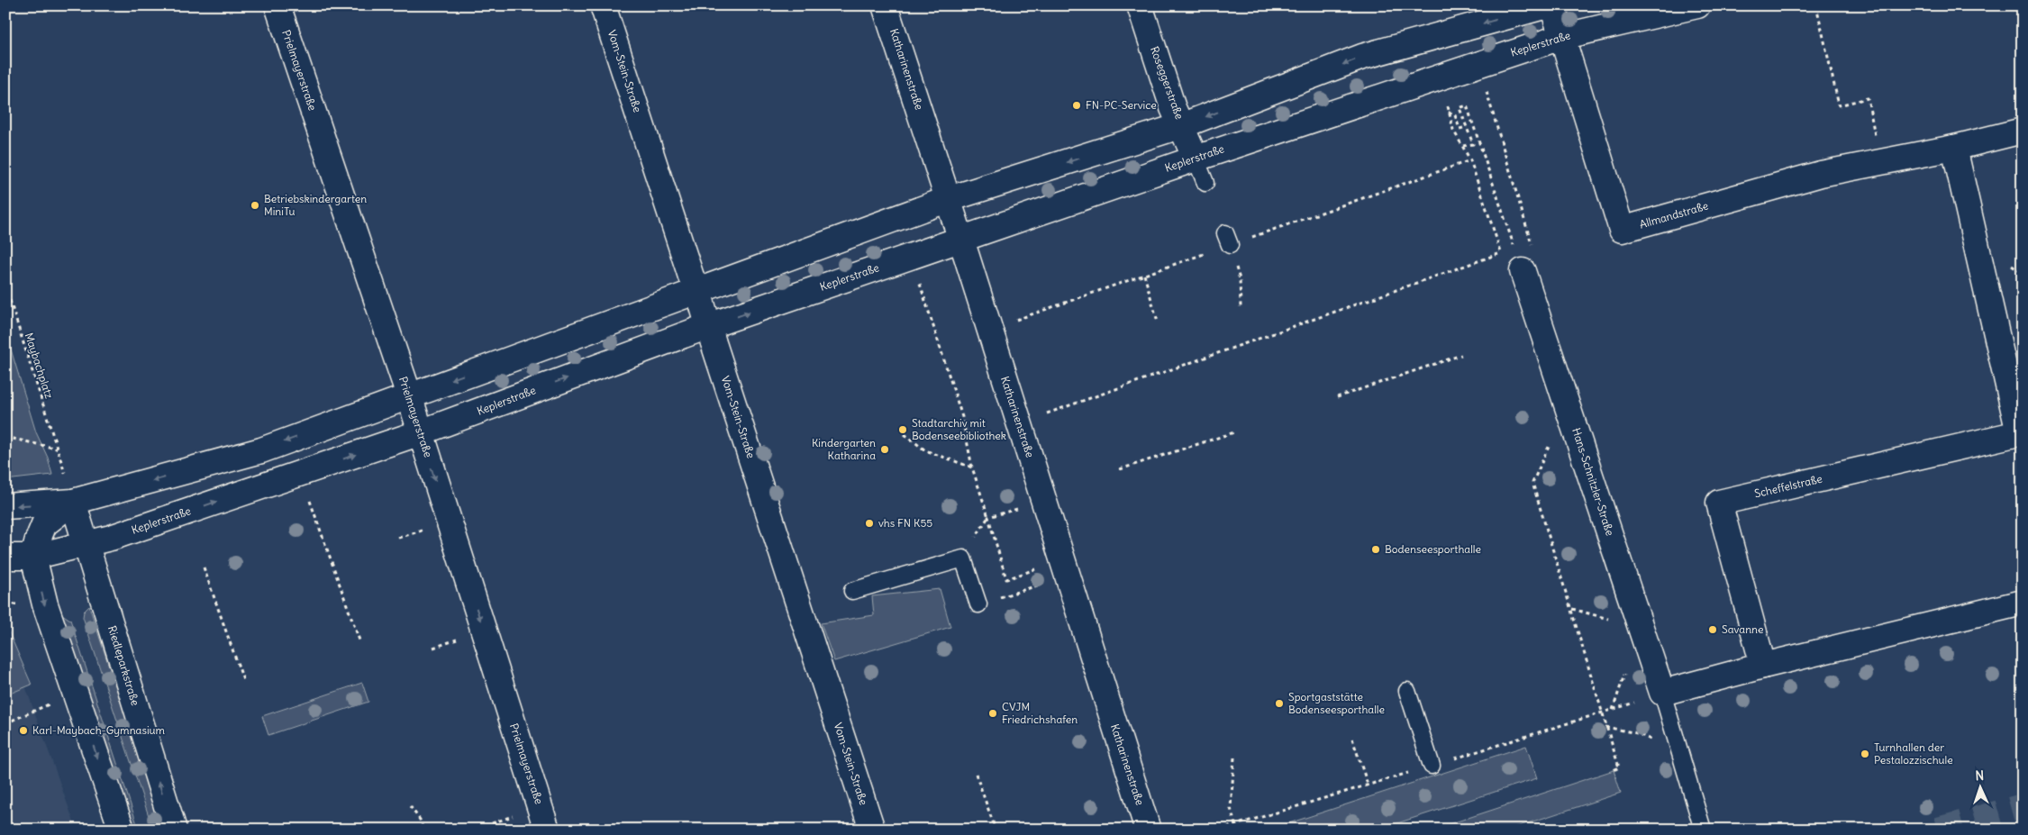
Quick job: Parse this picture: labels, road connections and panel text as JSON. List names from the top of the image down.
{
  "streets": {
    "street": [
      "Keplerstraße",
      "Katharinenstraße",
      "Prielmayerstraße",
      "Vom-Stein-Straße",
      "Roseggerstraße",
      "Allmandstraße",
      "Hans-Schnitzler-Straße",
      "Scheffelstraße",
      "Riedleparkstraße"
    ],
    "path": ["Maybachplatz"]
  },
  "crossings": [
    ["Keplerstraße", "Katharinenstraße"],
    ["Keplerstraße", "Prielmayerstraße"],
    ["Keplerstraße", "Vom-Stein-Straße"],
    ["Keplerstraße", "Roseggerstraße"],
    ["Keplerstraße", "Allmandstraße"],
    ["Keplerstraße", "Riedleparkstraße"]
  ],
  "one_way": ["Prielmayerstraße"],
  "places": [
    "FN-PC-Service",
    "Betriebskindergarten MiniTu",
    "Stadtarchiv mit Bodenseebibliothek",
    "Kindergarten Katharina",
    "vhs FN K55",
    "Bodenseesporthalle",
    "Savanne",
    "Sportgaststätte Bodenseesporthalle",
    "CVJM Friedrichshafen",
    "Karl-Maybach-Gymnasium",
    "Turnhallen der Pestalozzischule"
  ],
  "north": "top"
}
